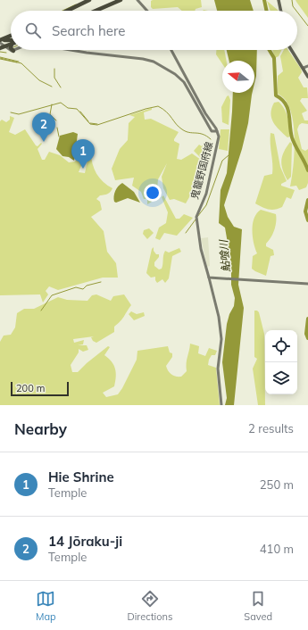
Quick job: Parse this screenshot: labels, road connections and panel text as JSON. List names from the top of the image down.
{
  "streets": {
    "street": ["鬼籠野国府線"]
  },
  "water": ["鮎喰川"],
  "scale_bar": "200 m",
  "north": "left",
  "page": {
    "search": "Search here",
    "pins": ["2", "1"],
    "scale": "200 m",
    "heading": ["Nearby", "2 results"],
    "list": [
      {
        "mark": "1",
        "name": "Hie Shrine",
        "note": "Temple",
        "value": "250 m"
      },
      {
        "mark": "2",
        "name": "14 Jōraku-ji",
        "note": "Temple",
        "value": "410 m"
      }
    ],
    "nav": ["Map", "Directions", "Saved"]
  }
}
